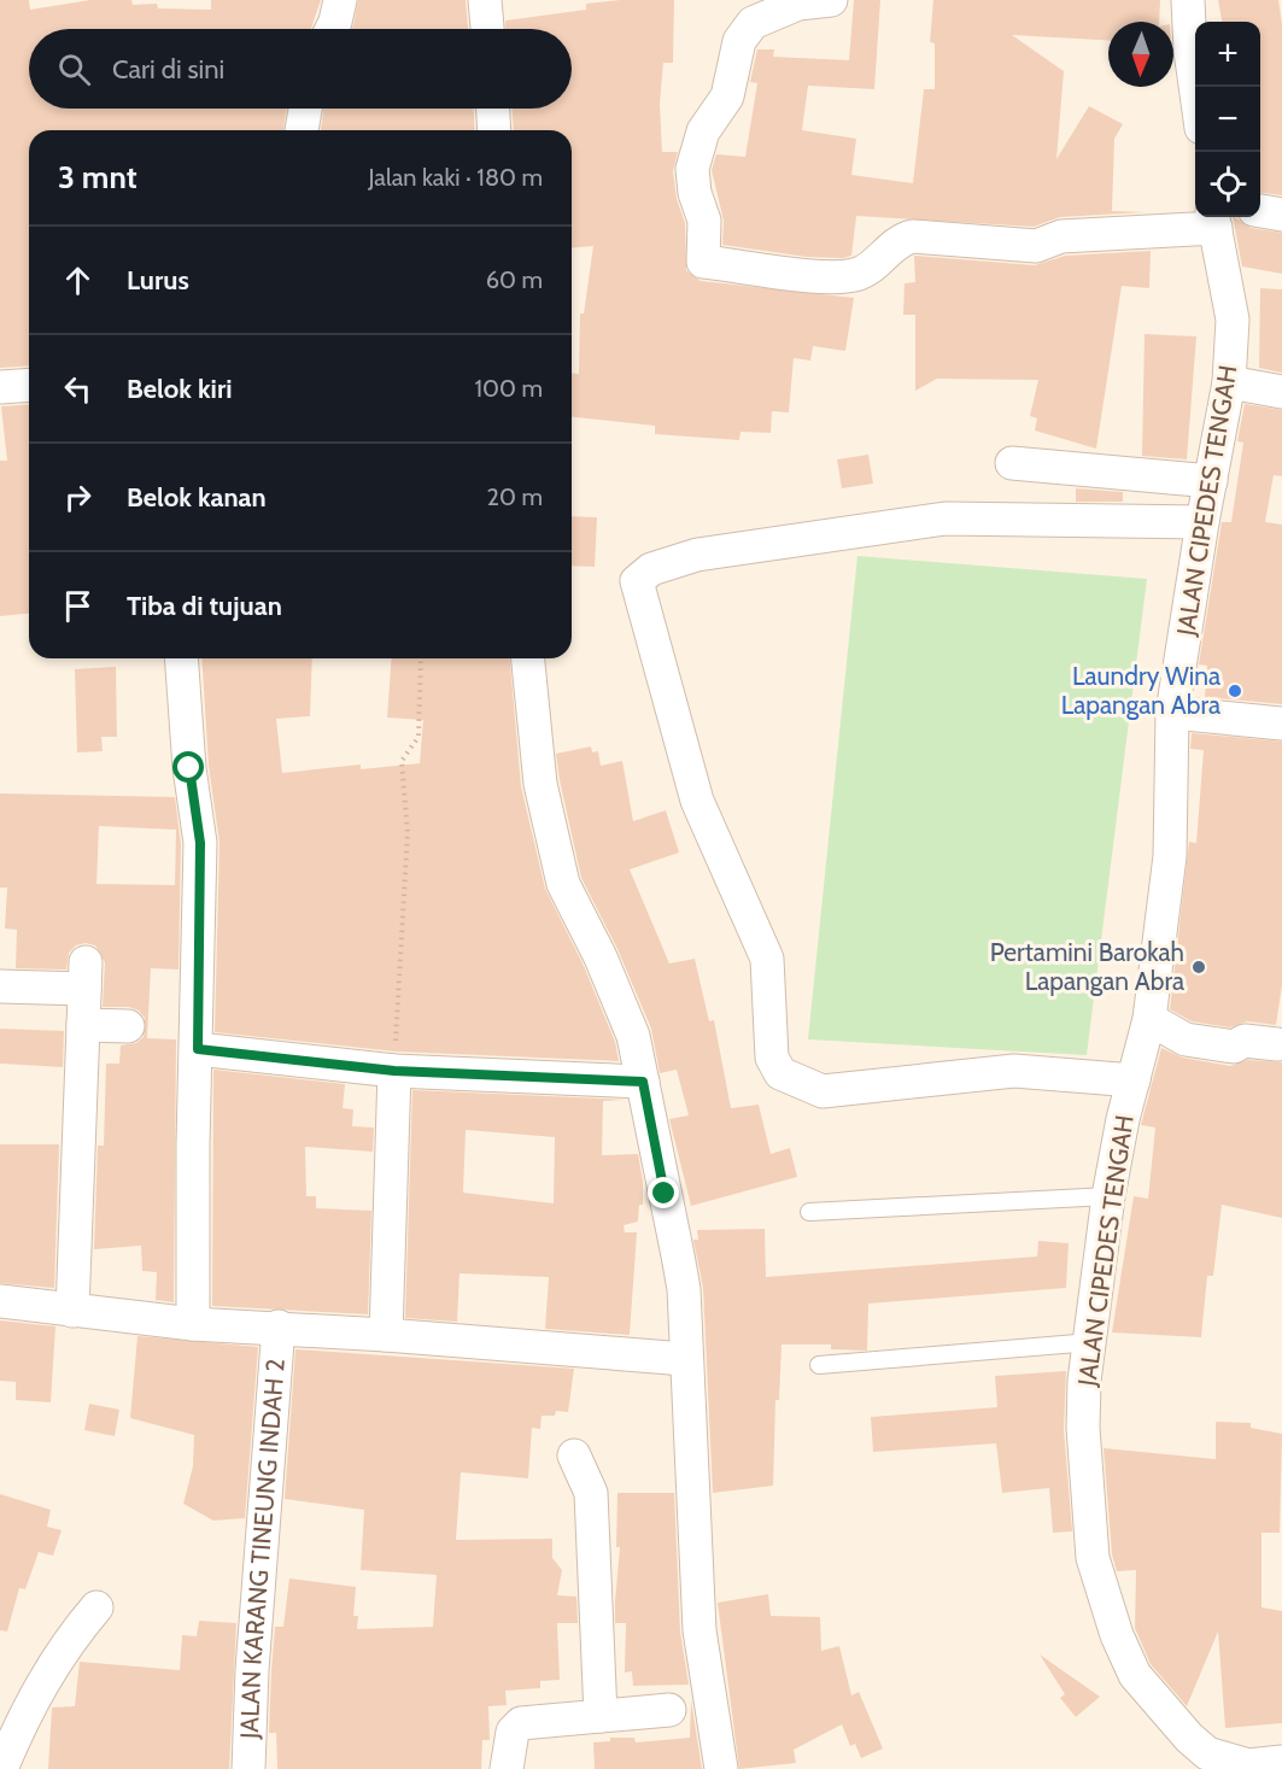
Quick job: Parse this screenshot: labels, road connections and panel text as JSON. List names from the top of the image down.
{
  "streets": {
    "street": ["JALAN CIPEDES TENGAH", "JALAN KARANG TINEUNG INDAH 2"]
  },
  "places": ["Laundry Wina Lapangan Abra", "Pertamini Barokah Lapangan Abra"],
  "north": "bottom",
  "page": {
    "map_buttons": ["+", "−"],
    "search": "Cari di sini",
    "heading": ["3 mnt", "Jalan kaki · 180 m"],
    "list": [
      ["Lurus", "60 m"],
      ["Belok kiri", "100 m"],
      ["Belok kanan", "20 m"],
      "Tiba di tujuan"
    ]
  }
}
